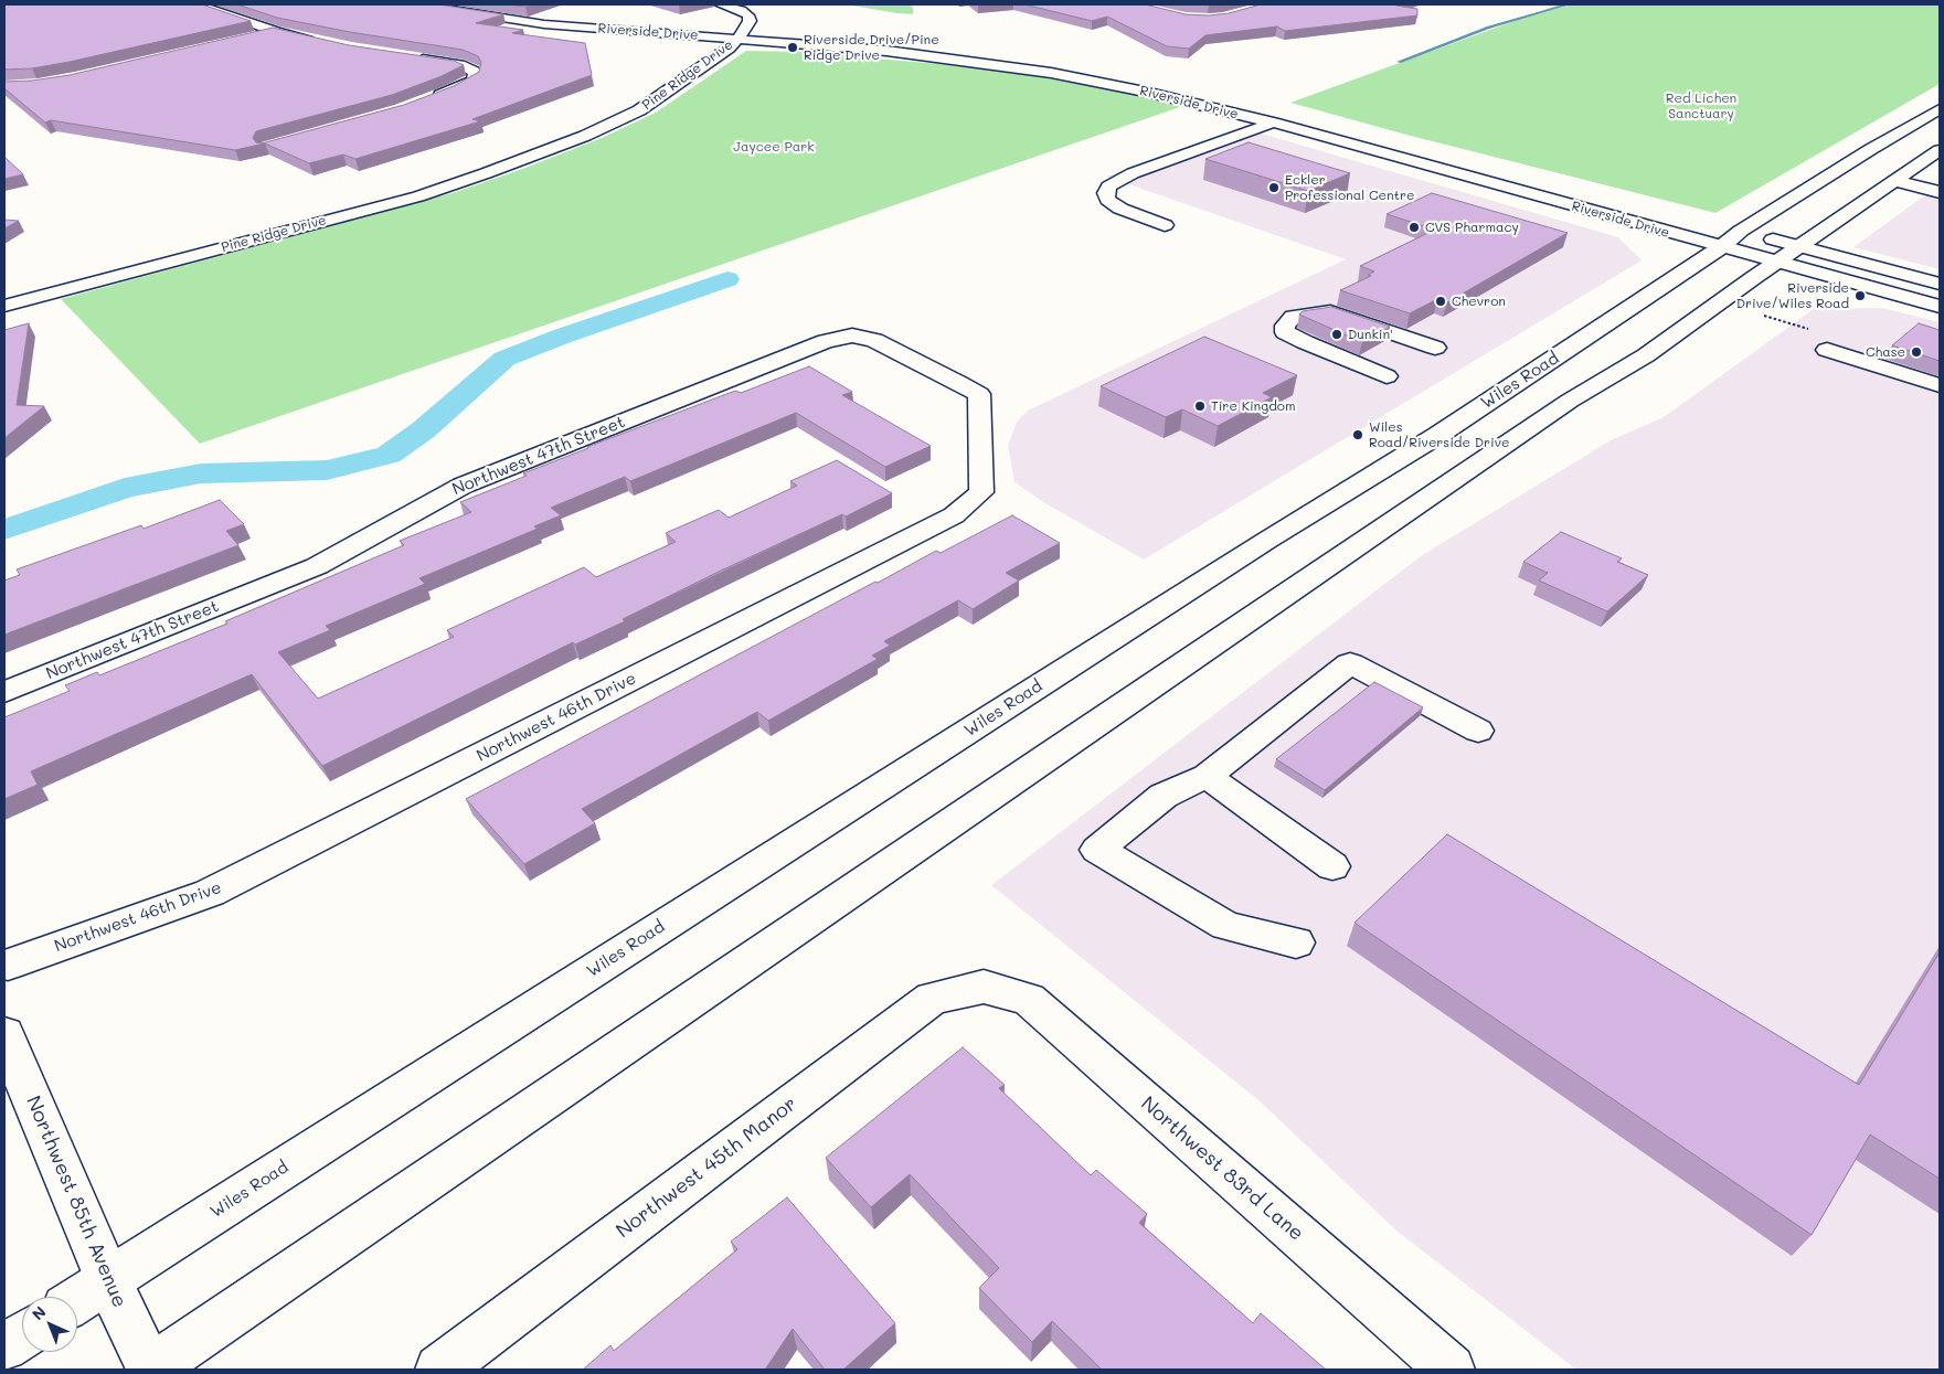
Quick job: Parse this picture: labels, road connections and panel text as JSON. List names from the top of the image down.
{
  "streets": {
    "street": [
      "Riverside Drive",
      "Pine Ridge Drive",
      "Wiles Road",
      "Northwest 47th Street",
      "Northwest 46th Drive",
      "Northwest 45th Manor",
      "Northwest 83rd Lane",
      "Northwest 85th Avenue"
    ]
  },
  "crossings": [
    ["Riverside Drive", "Pine Ridge Drive"],
    ["Riverside Drive", "Wiles Road"],
    ["Wiles Road", "Northwest 85th Avenue"],
    ["Northwest 47th Street", "Northwest 46th Drive"],
    ["Northwest 45th Manor", "Northwest 83rd Lane"]
  ],
  "parks": ["Red Lichen Sanctuary", "Jaycee Park"],
  "places": [
    "Riverside Drive/Pine Ridge Drive",
    "Eckler Professional Centre",
    "CVS Pharmacy",
    "Riverside Drive/Wiles Road",
    "Chevron",
    "Dunkin'",
    "Chase",
    "Tire Kingdom",
    "Wiles Road/Riverside Drive"
  ],
  "north": "top left"
}
